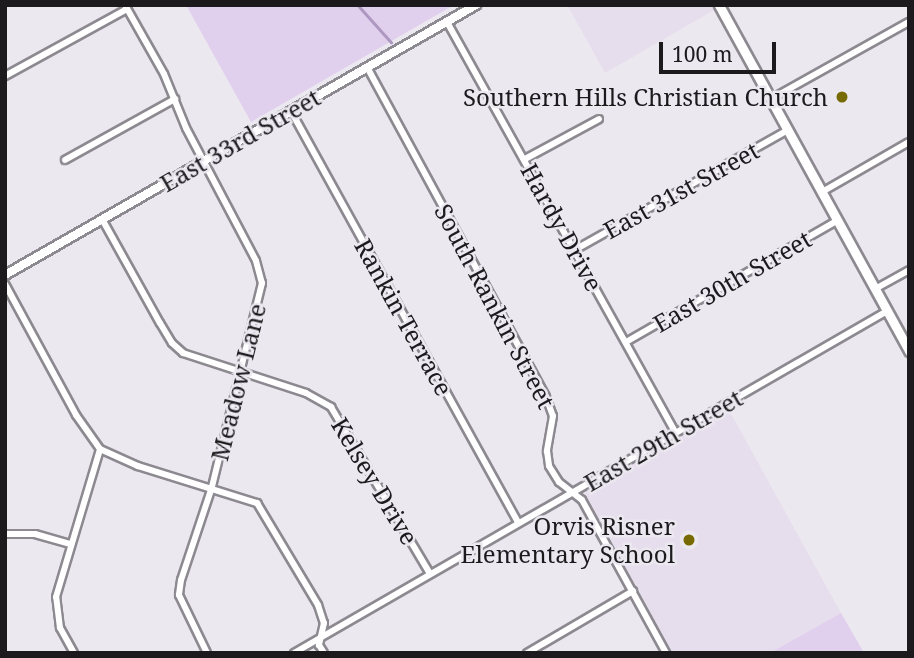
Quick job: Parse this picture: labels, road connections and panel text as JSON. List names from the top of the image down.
{
  "streets": {
    "street": [
      "East 33rd Street",
      "East 31st Street",
      "Hardy Drive",
      "East 30th Street",
      "South Rankin Street",
      "Rankin Terrace",
      "Meadow Lane",
      "East 29th Street",
      "Kelsey Drive"
    ]
  },
  "crossings": [
    ["East 33rd Street", "Hardy Drive"],
    ["East 33rd Street", "South Rankin Street"],
    ["East 33rd Street", "Rankin Terrace"],
    ["East 33rd Street", "Meadow Lane"],
    ["East 33rd Street", "Kelsey Drive"],
    ["East 31st Street", "Hardy Drive"],
    ["Hardy Drive", "East 30th Street"],
    ["Hardy Drive", "East 29th Street"],
    ["South Rankin Street", "East 29th Street"],
    ["Rankin Terrace", "East 29th Street"],
    ["Meadow Lane", "Kelsey Drive"],
    ["East 29th Street", "Kelsey Drive"]
  ],
  "places": ["Southern Hills Christian Church", "Orvis Risner Elementary School"],
  "scale_bar": "100 m"
}
